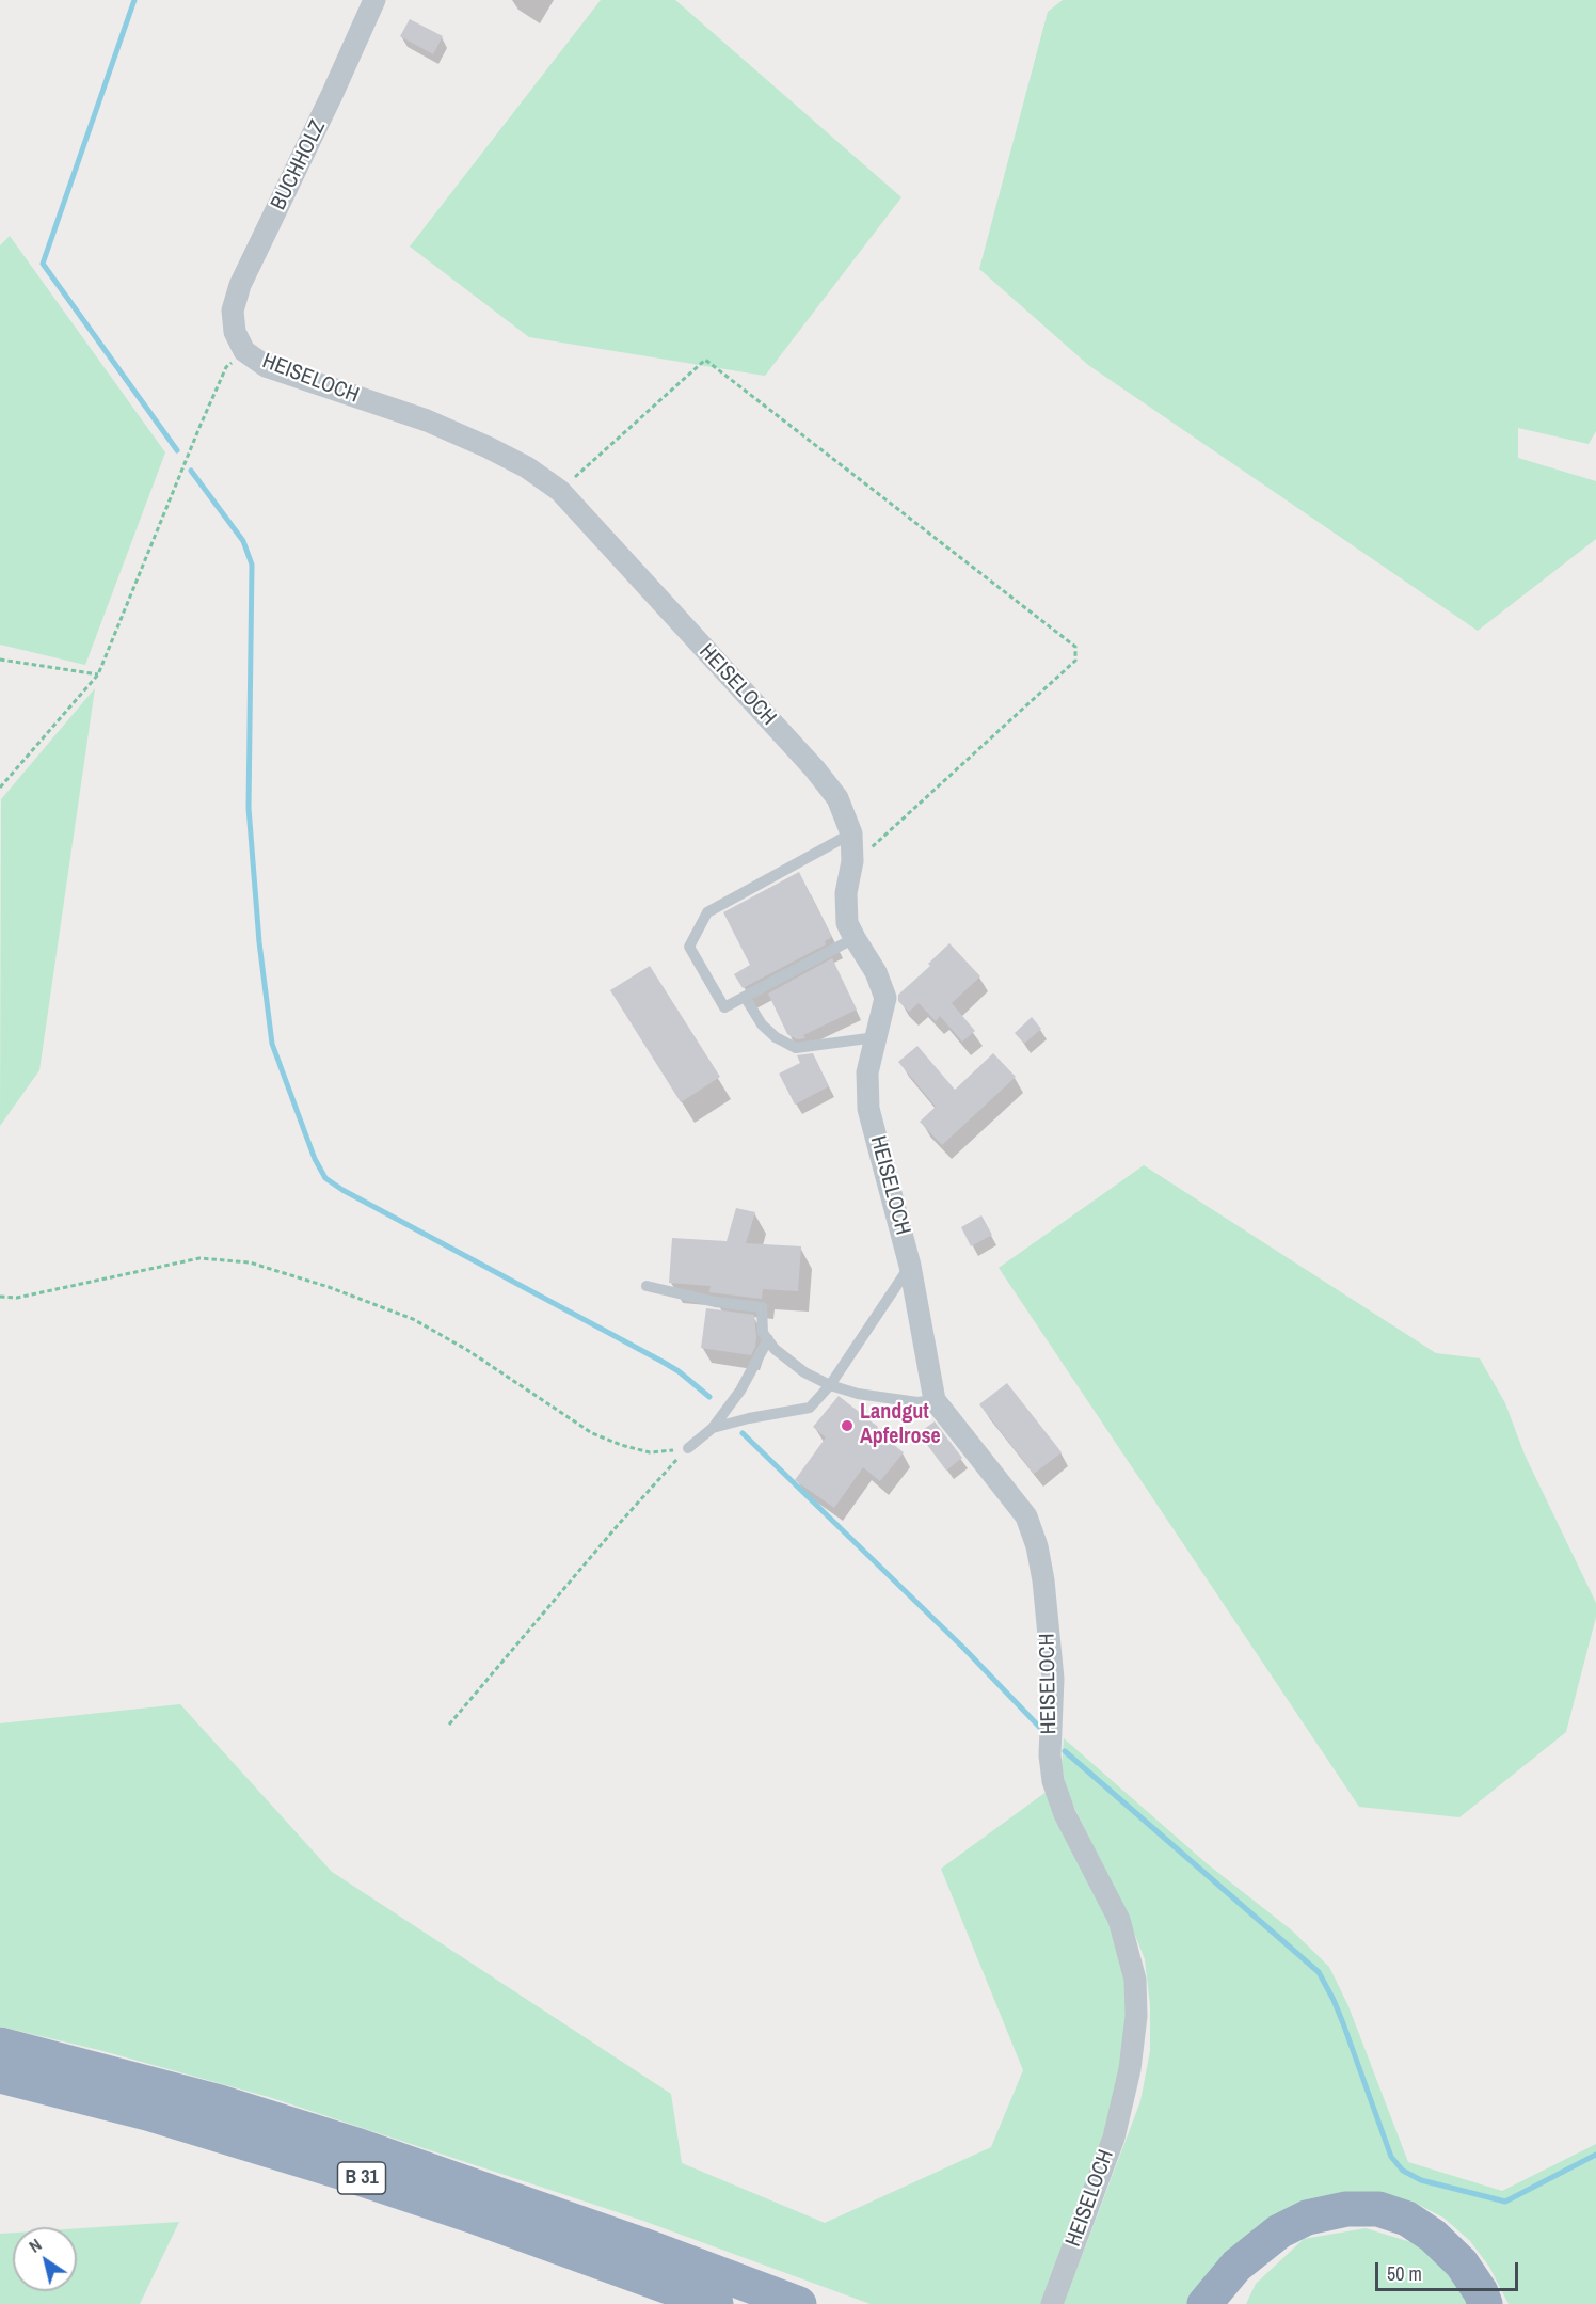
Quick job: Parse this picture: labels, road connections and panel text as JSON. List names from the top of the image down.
{
  "streets": {
    "highway": ["B 31"],
    "street": ["BUCHHOLZ", "HEISELOCH"]
  },
  "crossings": [
    ["BUCHHOLZ", "HEISELOCH"]
  ],
  "places": ["Landgut Apfelrose"],
  "scale_bar": "50 m",
  "north": "top left"
}
